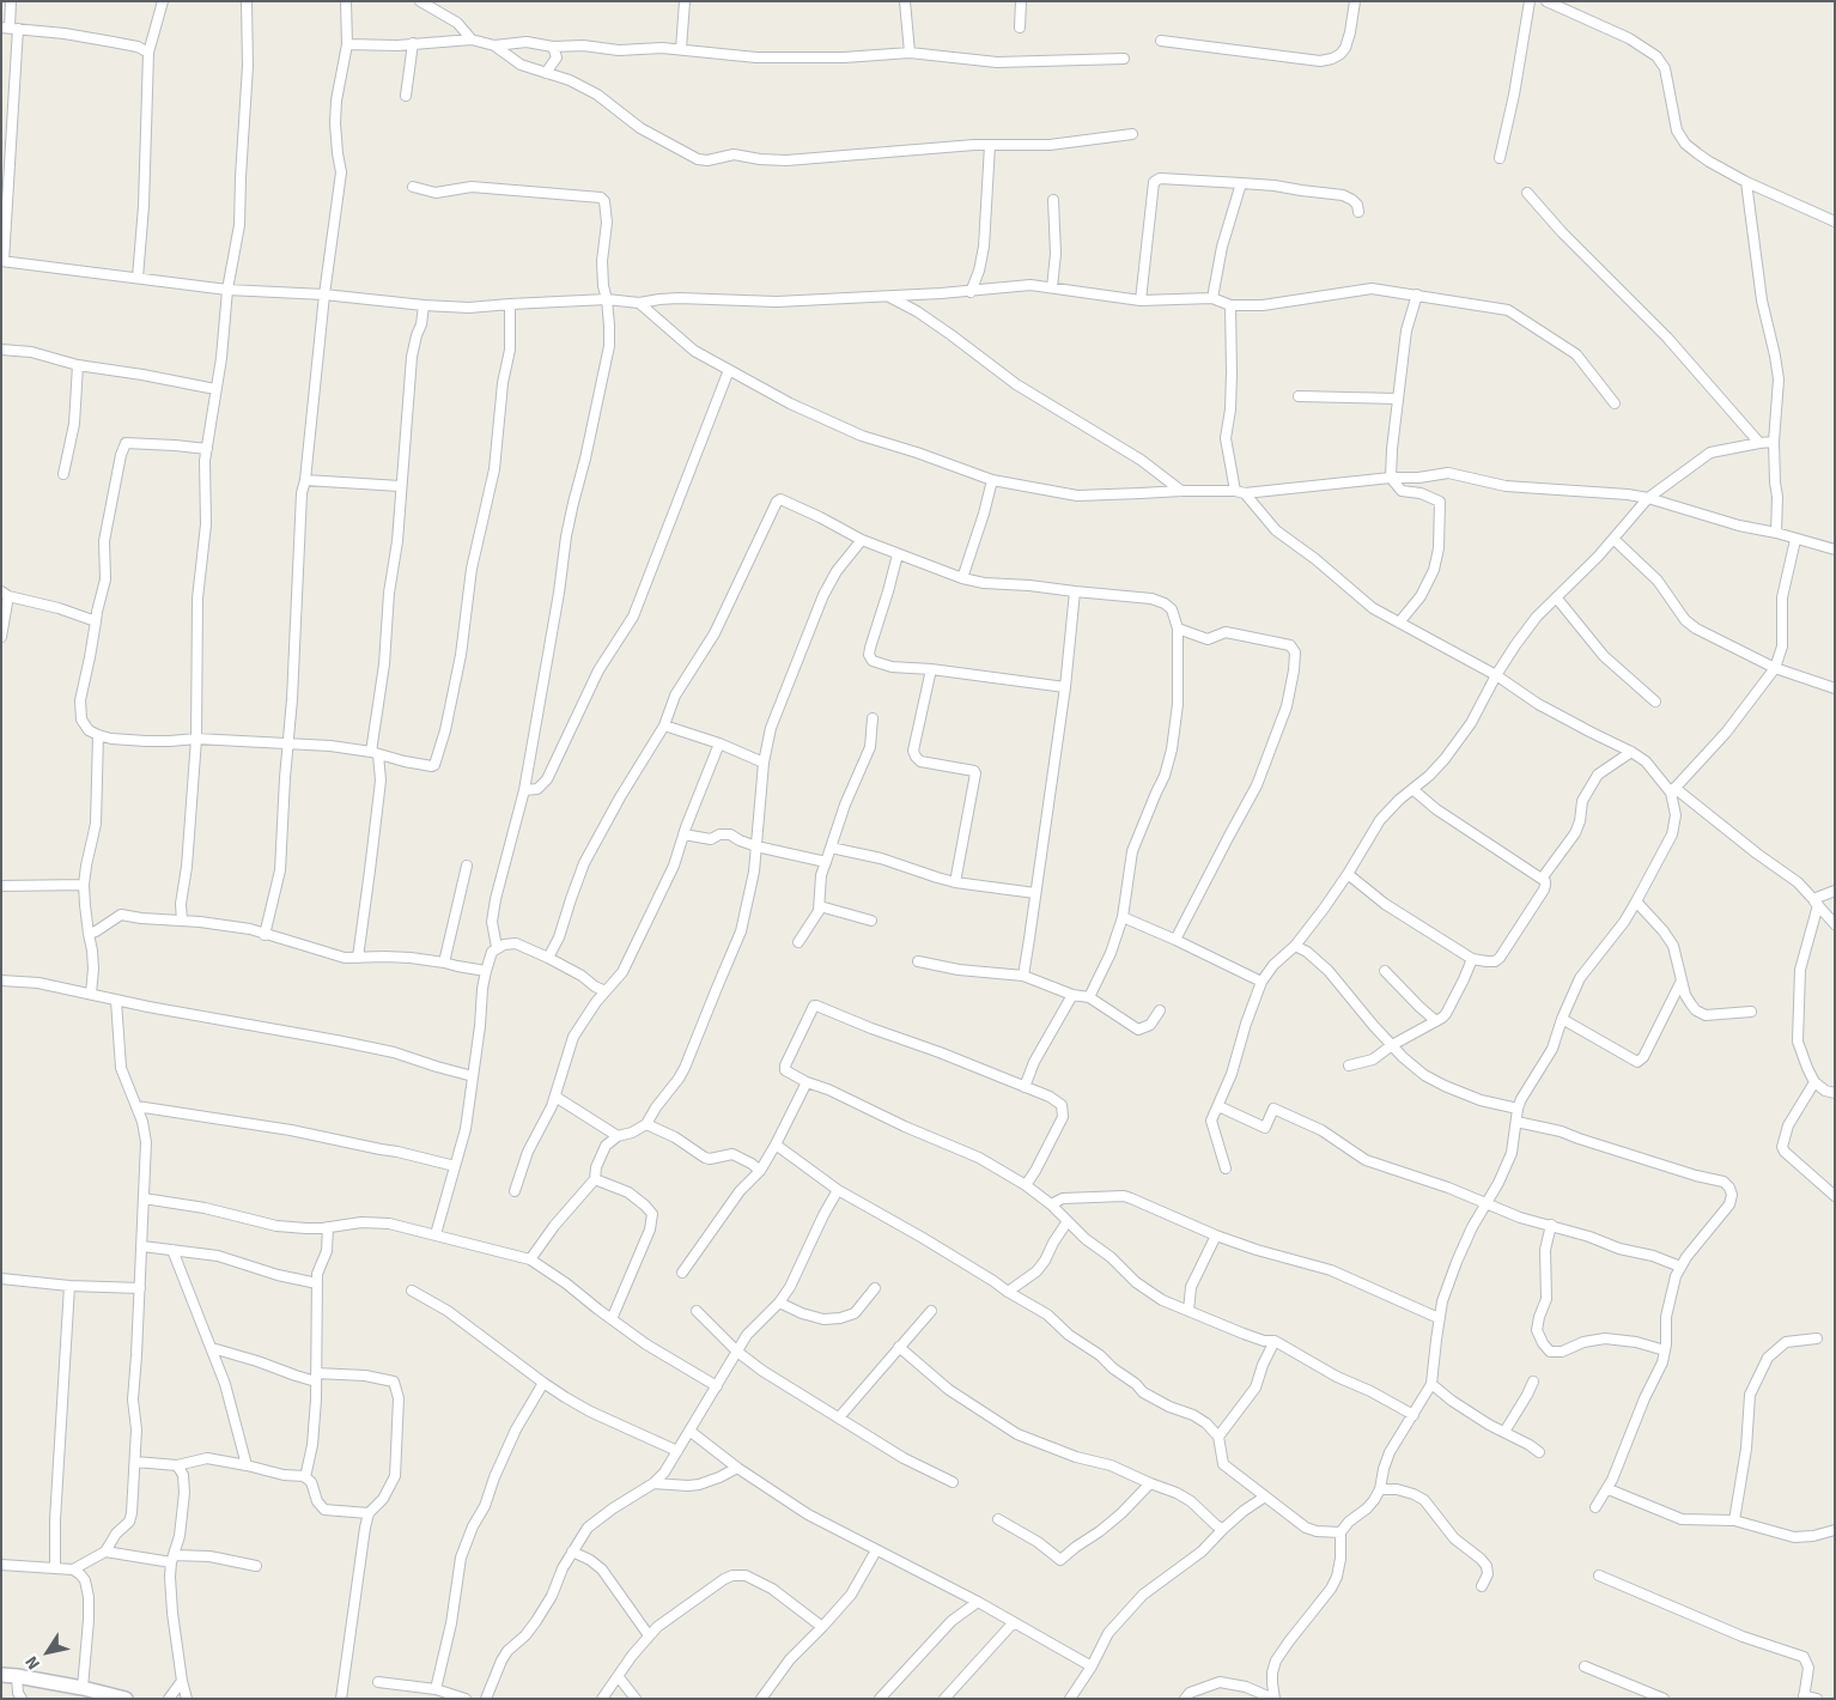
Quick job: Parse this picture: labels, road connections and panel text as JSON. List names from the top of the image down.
{
  "north": "bottom left"
}
